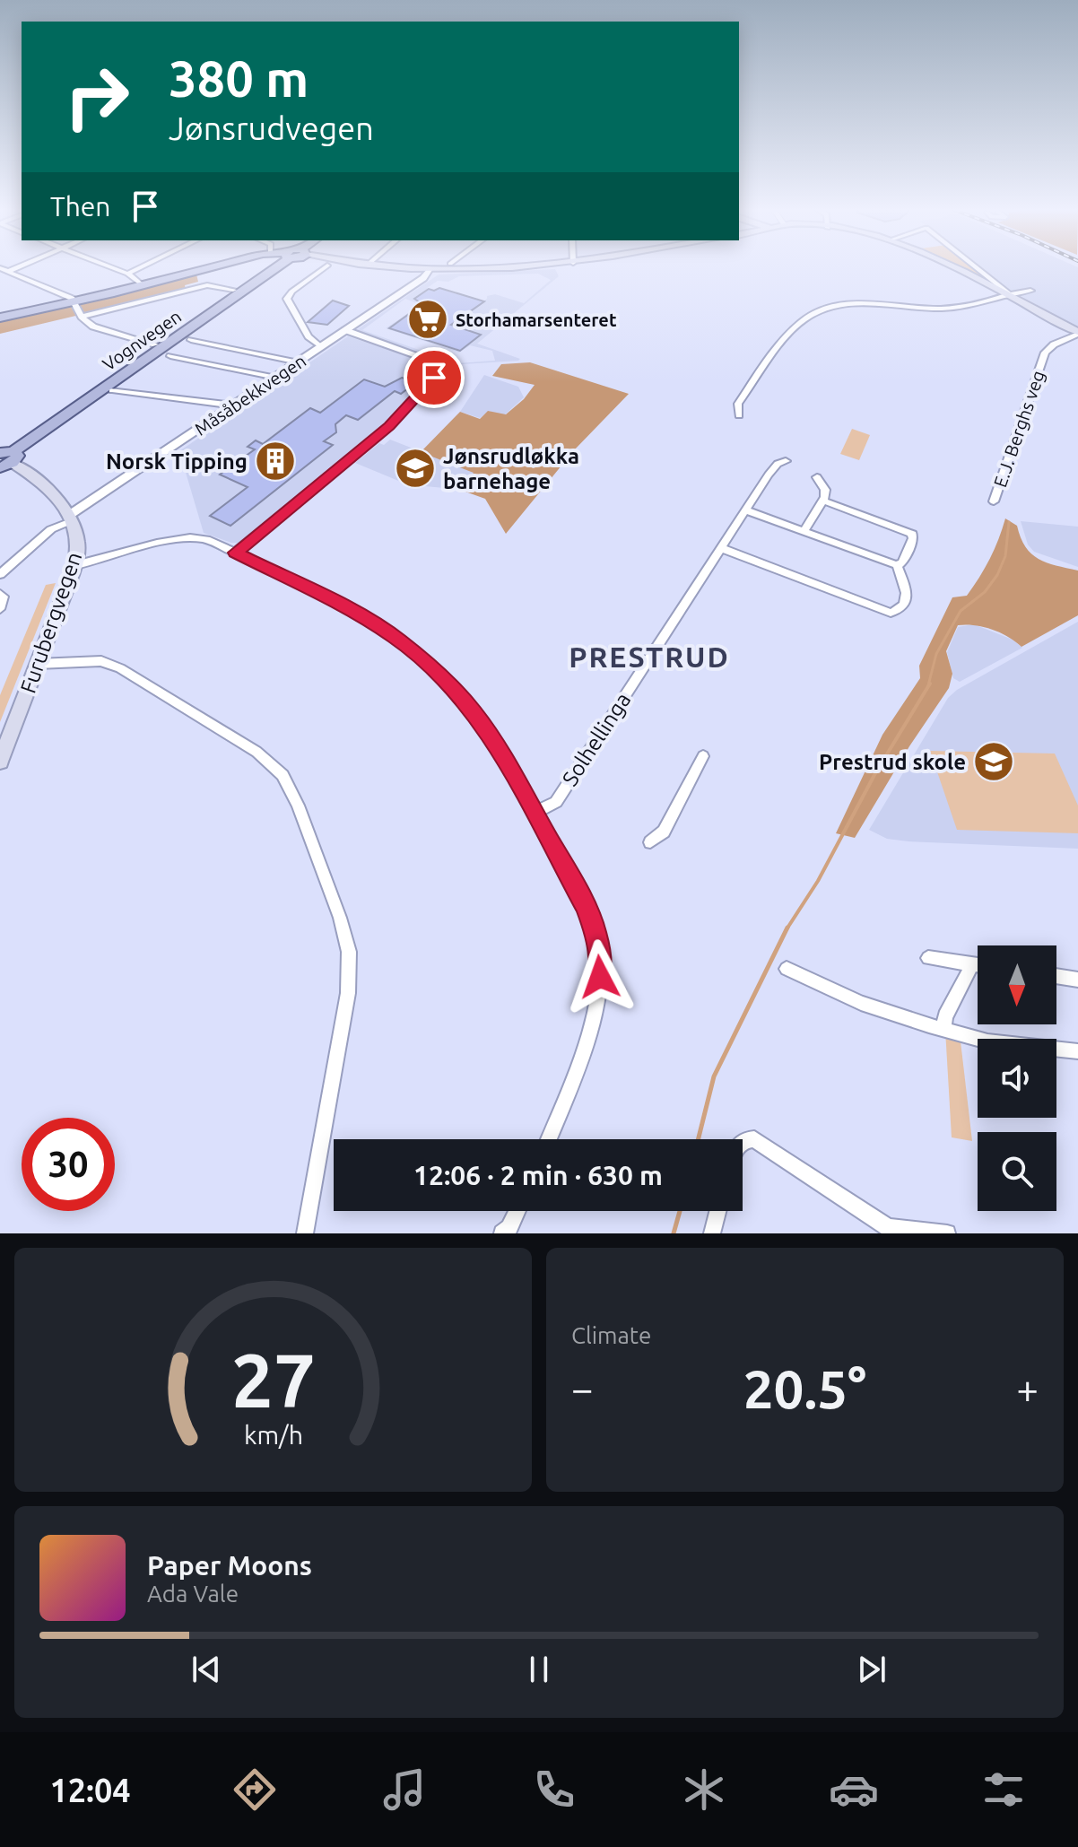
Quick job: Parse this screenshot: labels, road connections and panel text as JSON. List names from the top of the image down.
{
  "streets": {
    "main road": ["Vognvegen", "Furubergvegen"],
    "street": ["Måsåbekkvegen", "E.J. Berghs veg", "Solhellinga"]
  },
  "crossings": [
    ["Vognvegen", "Furubergvegen"],
    ["Måsåbekkvegen", "Furubergvegen"]
  ],
  "districts": ["PRESTRUD"],
  "places": {
    "supermarket": ["Storhamarsenteret"],
    "building": ["Norsk Tipping"],
    "school or university": ["Jønsrudløkka barnehage", "Prestrud skole"]
  },
  "north": "bottom",
  "page": {
    "turn": ["380 m", "Jønsrudvegen"],
    "then": "Then",
    "limit": "30",
    "trip": "12:06 · 2 min · 630 m",
    "tile": "Climate",
    "heat": ["−", "20.5°", "+"],
    "song": ["Paper Moons", "Ada Vale"],
    "tabs": "12:04",
    "gauge": ["27", "km/h"]
  }
}
